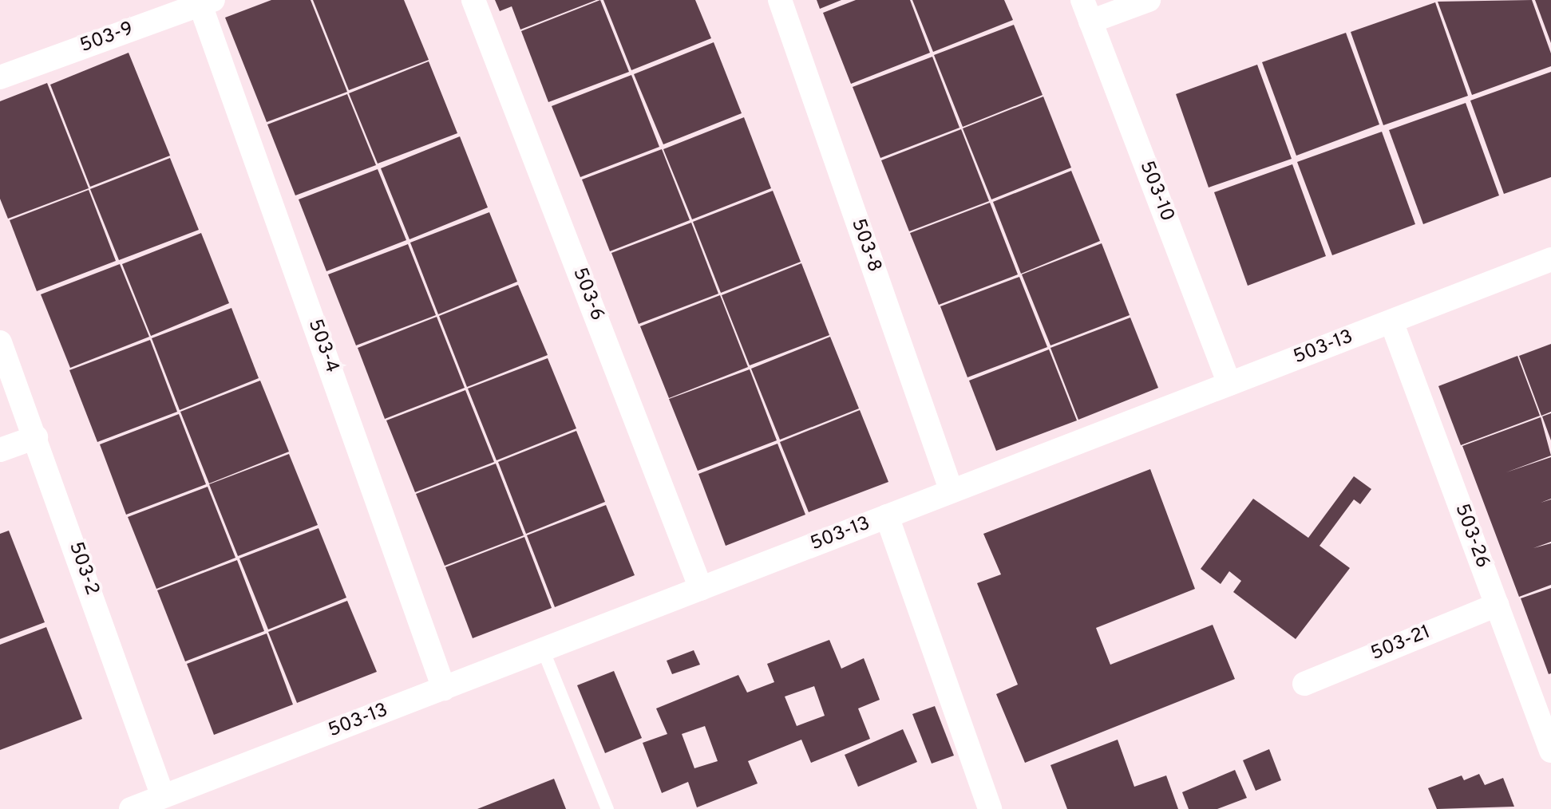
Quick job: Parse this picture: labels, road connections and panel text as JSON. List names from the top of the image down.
{
  "streets": {
    "street": [
      "503-9",
      "503-10",
      "503-8",
      "503-6",
      "503-4",
      "503-13",
      "503-26",
      "503-2",
      "503-21"
    ]
  },
  "crossings": [
    ["503-9", "503-4"],
    ["503-10", "503-13"],
    ["503-8", "503-13"],
    ["503-6", "503-13"],
    ["503-4", "503-13"],
    ["503-13", "503-26"],
    ["503-13", "503-2"],
    ["503-26", "503-21"]
  ]
}
